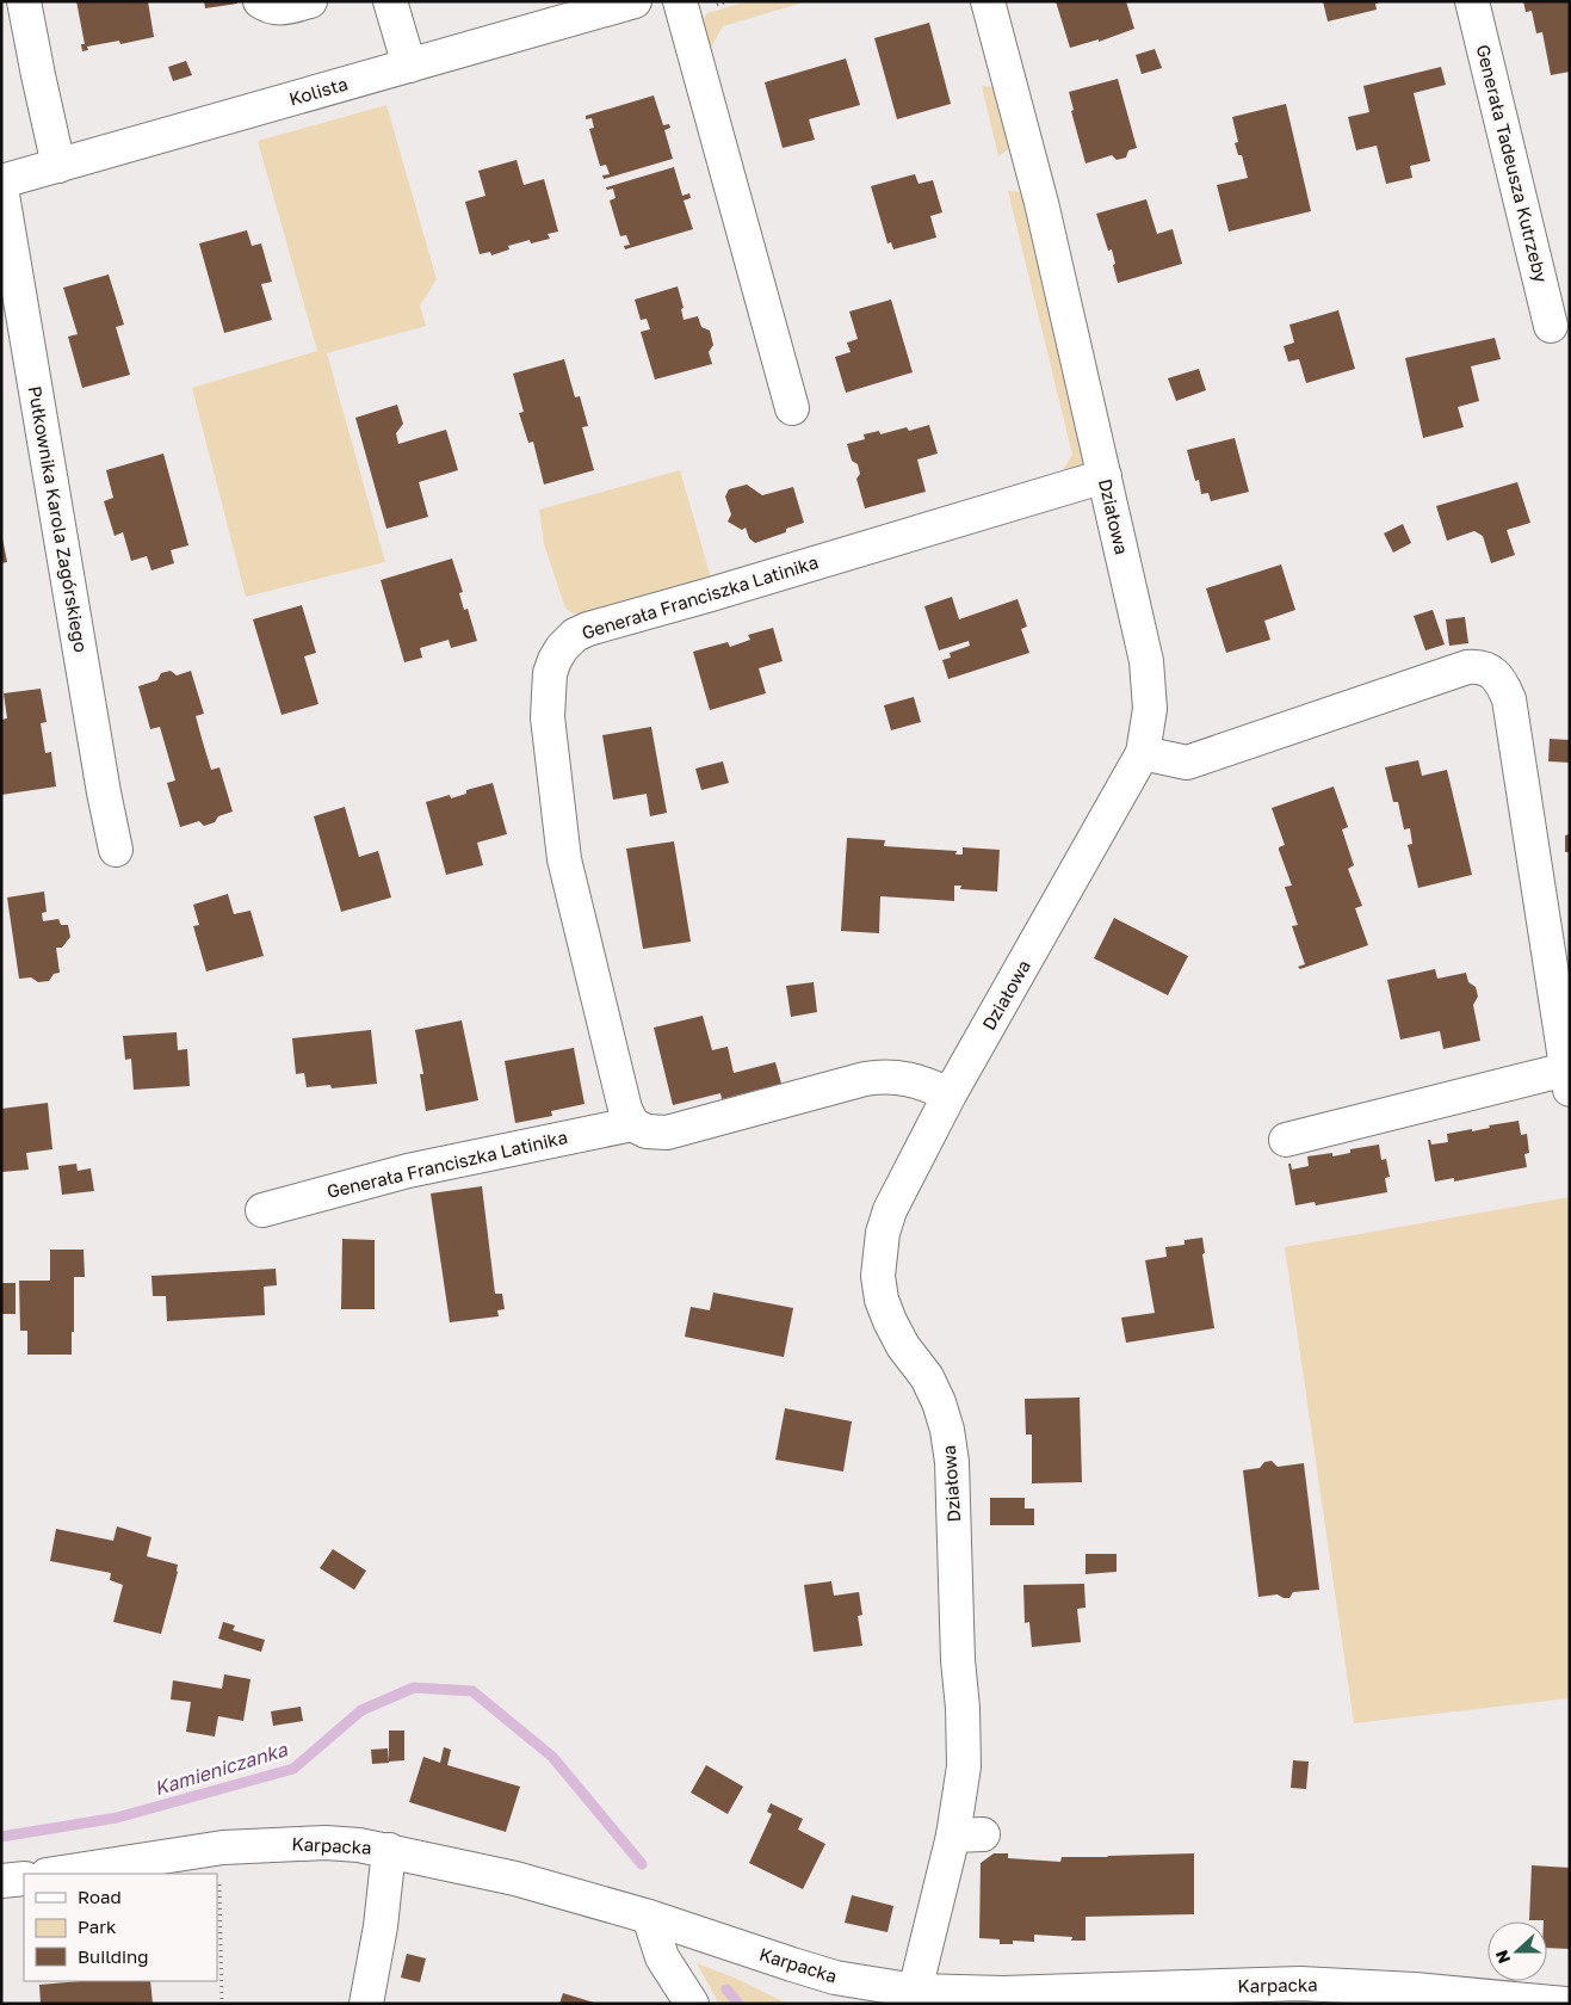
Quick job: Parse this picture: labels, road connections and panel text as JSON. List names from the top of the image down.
{
  "streets": {
    "street": [
      "Kolista",
      "Generała Tadeusza Kutrzeby",
      "Działowa",
      "Pułkownika Karola Zagórskiego",
      "Generała Franciszka Latinika",
      "Karpacka"
    ]
  },
  "crossings": [
    ["Działowa", "Generała Franciszka Latinika"],
    ["Działowa", "Karpacka"]
  ],
  "water": ["Kamieniczanka"],
  "legend": ["Road", "Park", "Building"],
  "north": "left"
}
